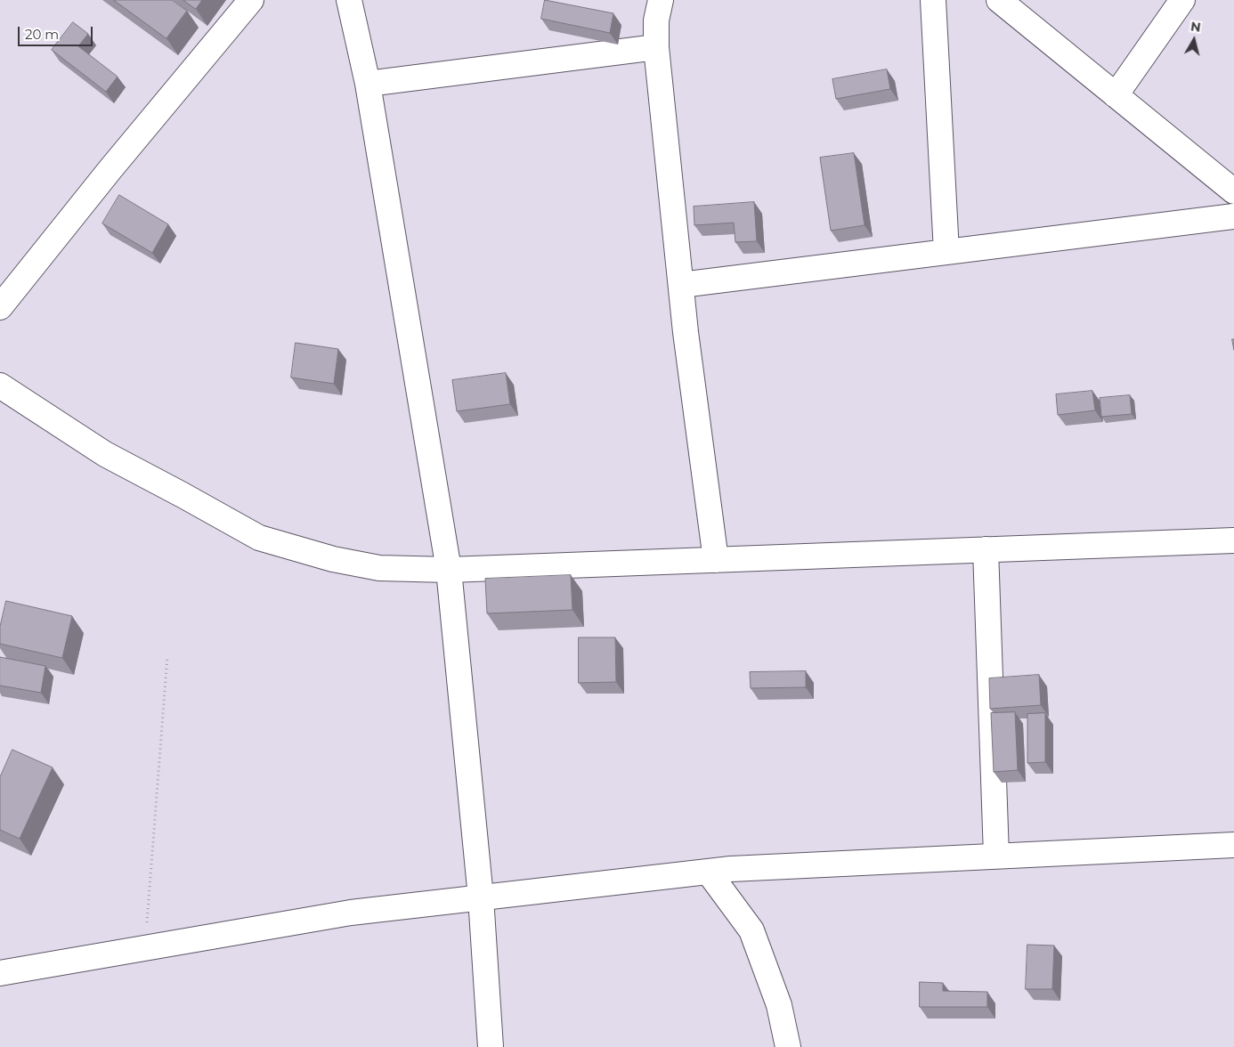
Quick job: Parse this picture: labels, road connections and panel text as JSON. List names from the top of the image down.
{
  "scale_bar": "20 m",
  "north": "top"
}
